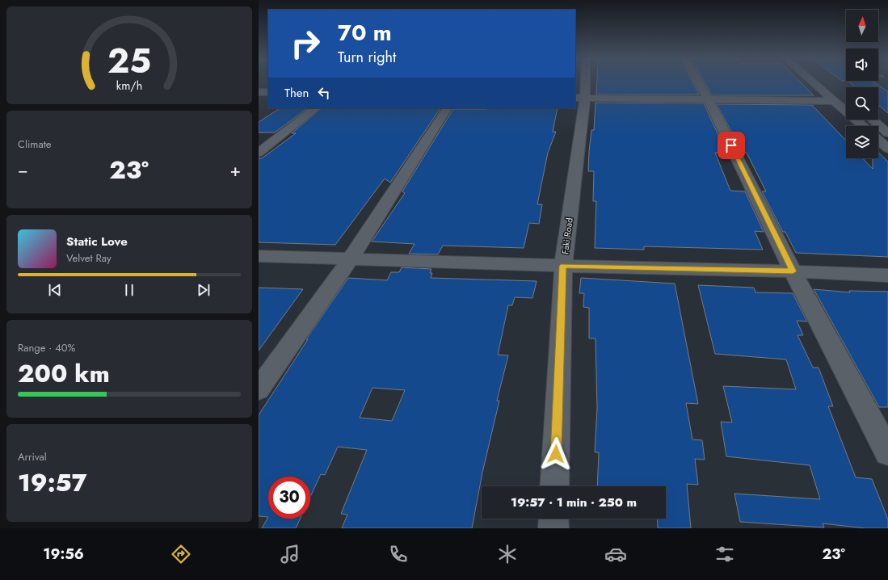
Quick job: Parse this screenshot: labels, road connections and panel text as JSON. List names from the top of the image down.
{
  "streets": {
    "street": ["Faki Road"]
  },
  "north": "top",
  "page": {
    "turn": ["70 m", "Turn right"],
    "then": "Then",
    "tile": [
      "Climate",
      ["Range · 40%", "200 km"],
      ["Arrival", "19:57"]
    ],
    "heat": ["−", "23°", "+"],
    "song": ["Static Love", "Velvet Ray"],
    "limit": "30",
    "trip": "19:57 · 1 min · 250 m",
    "tabs": ["19:56", "23°"],
    "gauge": ["25", "km/h"]
  }
}
